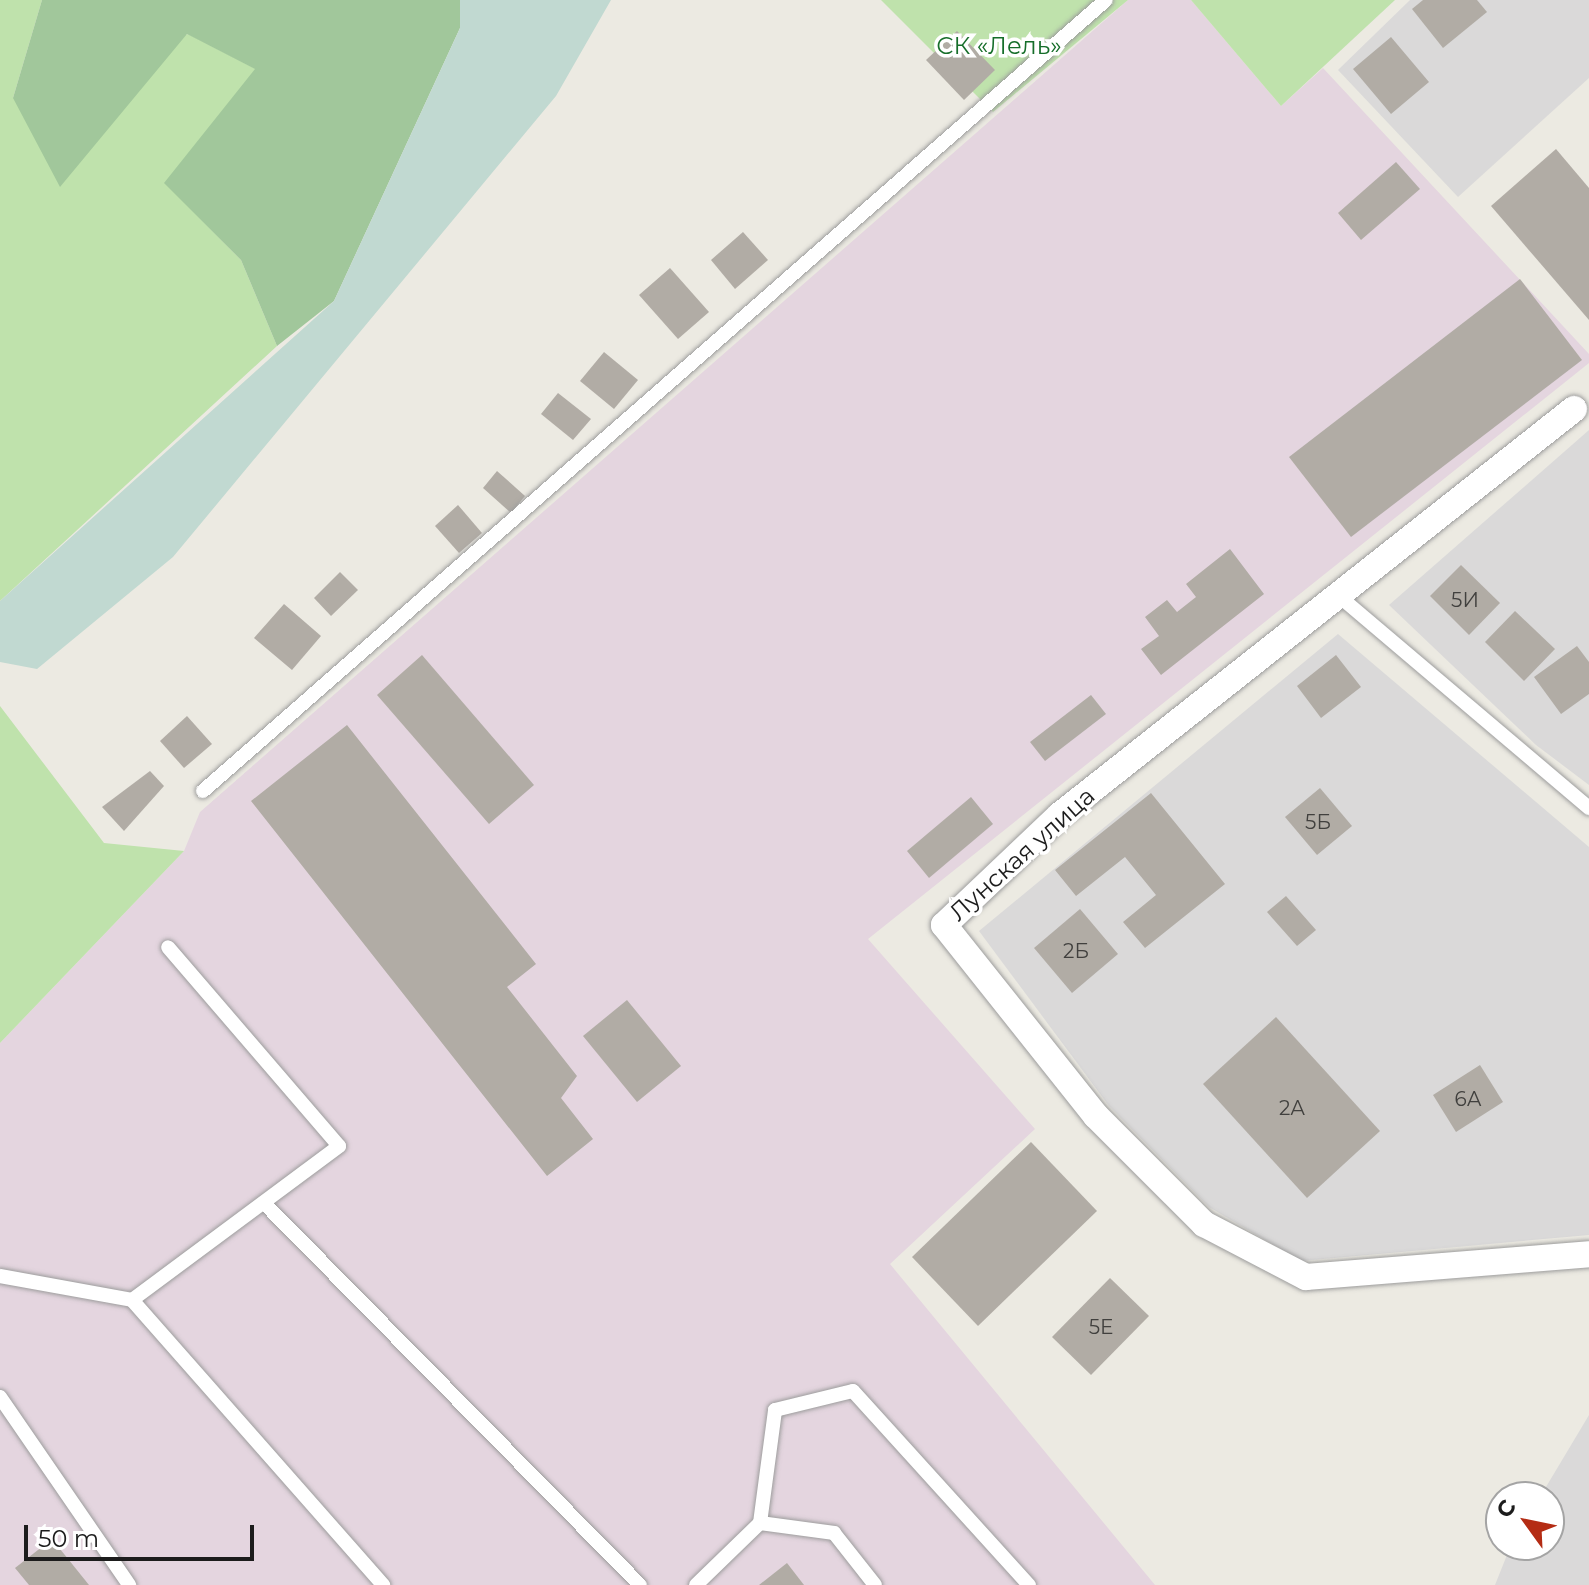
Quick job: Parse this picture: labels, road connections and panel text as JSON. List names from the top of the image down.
{
  "streets": {
    "street": ["Лунская улица"]
  },
  "parks": ["СК «Лель»"],
  "house_numbers": [
    "5И",
    "5Б",
    "2Б",
    "6А",
    "2А",
    "5Е"
  ],
  "scale_bar": "50 m",
  "north": "top left"
}
